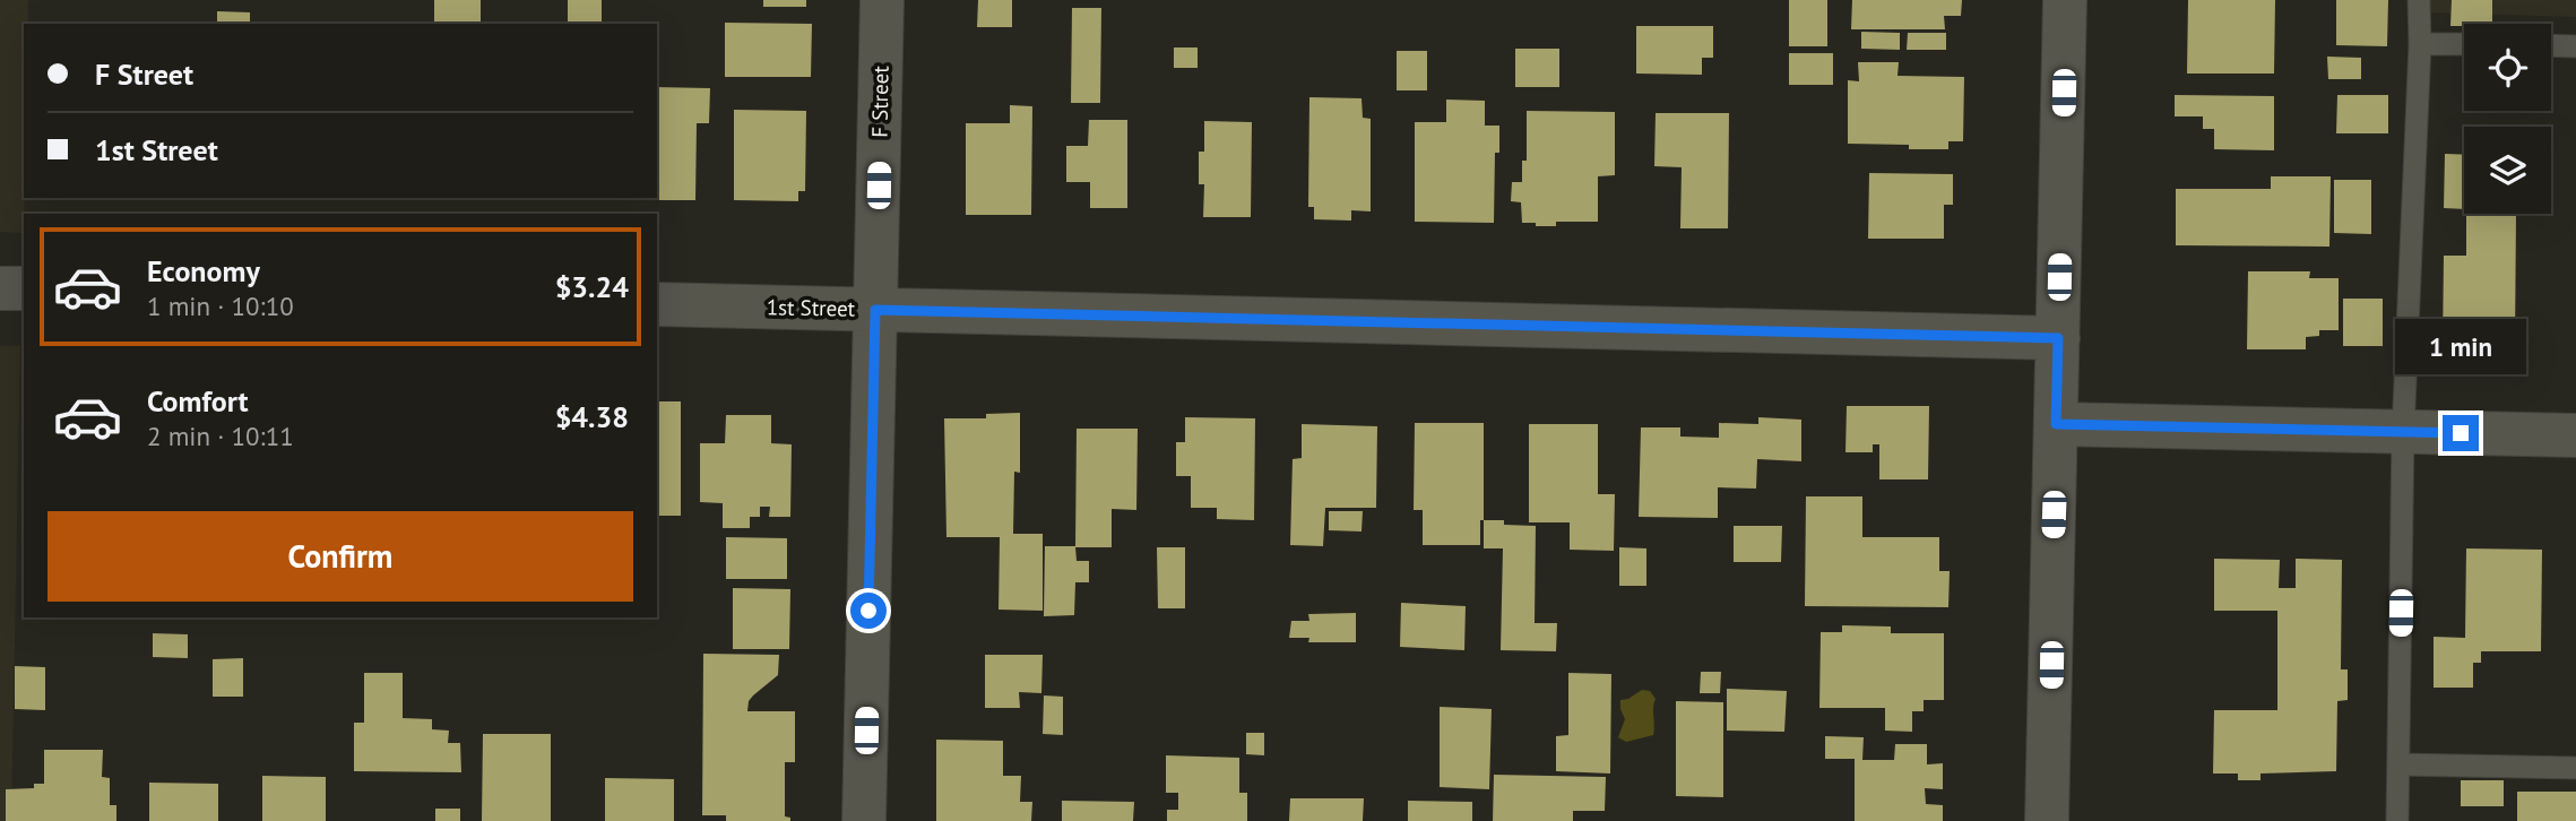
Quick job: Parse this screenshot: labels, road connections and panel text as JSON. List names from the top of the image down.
{
  "streets": {
    "street": ["F Street", "1st Street"]
  },
  "crossings": [
    ["F Street", "1st Street"]
  ],
  "page": {
    "banner": ["F Street", "1st Street"],
    "list": [
      {
        "name": "Economy",
        "note": "1 min · 10:10",
        "value": "$3.24"
      },
      {
        "name": "Comfort",
        "note": "2 min · 10:11",
        "value": "$4.38"
      }
    ],
    "bubble": "1 min",
    "buttons": "Confirm"
  }
}
